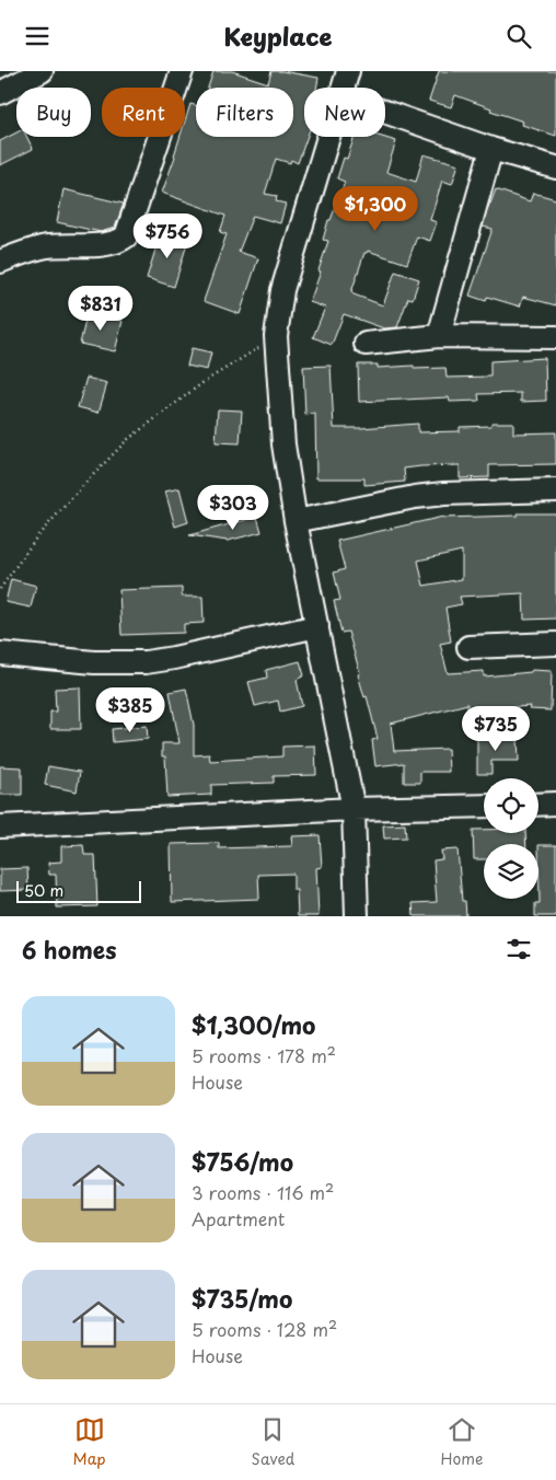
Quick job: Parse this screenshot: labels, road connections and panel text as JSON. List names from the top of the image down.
{
  "scale_bar": "50 m",
  "page": {
    "header": "Keyplace",
    "chip": [
      "Buy",
      "Rent",
      "Filters",
      "New"
    ],
    "price": [
      "$1,300",
      "$756",
      "$831",
      "$303",
      "$385",
      "$735"
    ],
    "scale": "50 m",
    "heading": "6 homes",
    "list": [
      {
        "name": "$1,300/mo",
        "note": "5 rooms · 178 m² · House"
      },
      {
        "name": "$756/mo",
        "note": "3 rooms · 116 m² · Apartment"
      },
      {
        "name": "$735/mo",
        "note": "5 rooms · 128 m² · House"
      }
    ],
    "tabs": ["Map", "Saved", "Home"]
  }
}
